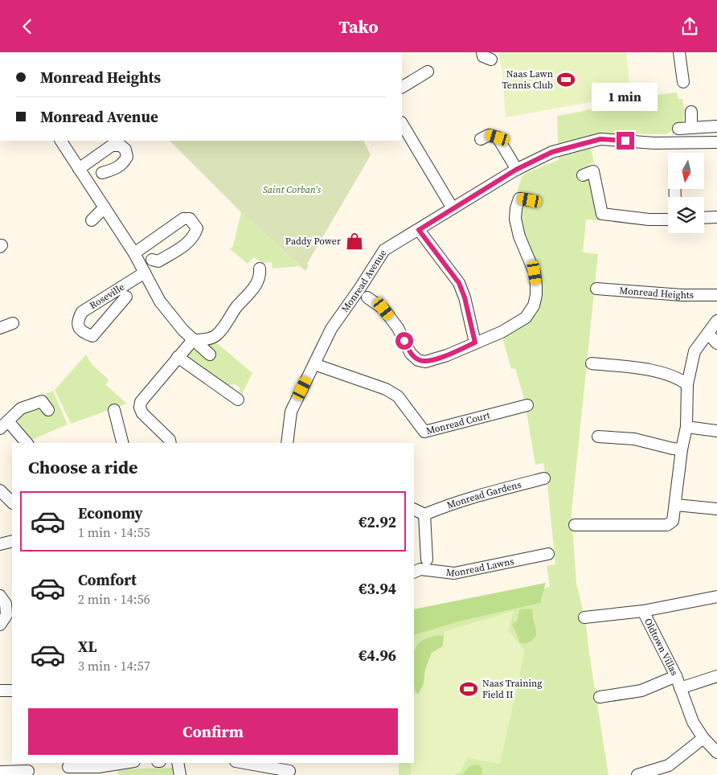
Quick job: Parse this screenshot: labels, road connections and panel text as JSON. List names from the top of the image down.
{
  "streets": {
    "street": [
      "Monread Avenue",
      "Monread Heights",
      "Roseville",
      "Monread Court",
      "Monread Gardens",
      "Monread Lawns",
      "Oldtown Villas"
    ]
  },
  "crossings": [
    ["Monread Avenue", "Monread Court"]
  ],
  "parks": ["Saint Corban's"],
  "places": {
    "sports": ["Naas Lawn Tennis Club", "Naas Training Field II"],
    "shop": ["Paddy Power"]
  },
  "north": "bottom",
  "page": {
    "header": "Tako",
    "banner": ["Monread Heights", "Monread Avenue"],
    "bubble": "1 min",
    "heading": "Choose a ride",
    "list": [
      {
        "name": "Economy",
        "note": "1 min · 14:55",
        "value": "€2.92"
      },
      {
        "name": "Comfort",
        "note": "2 min · 14:56",
        "value": "€3.94"
      },
      {
        "name": "XL",
        "note": "3 min · 14:57",
        "value": "€4.96"
      }
    ],
    "buttons": "Confirm"
  }
}
